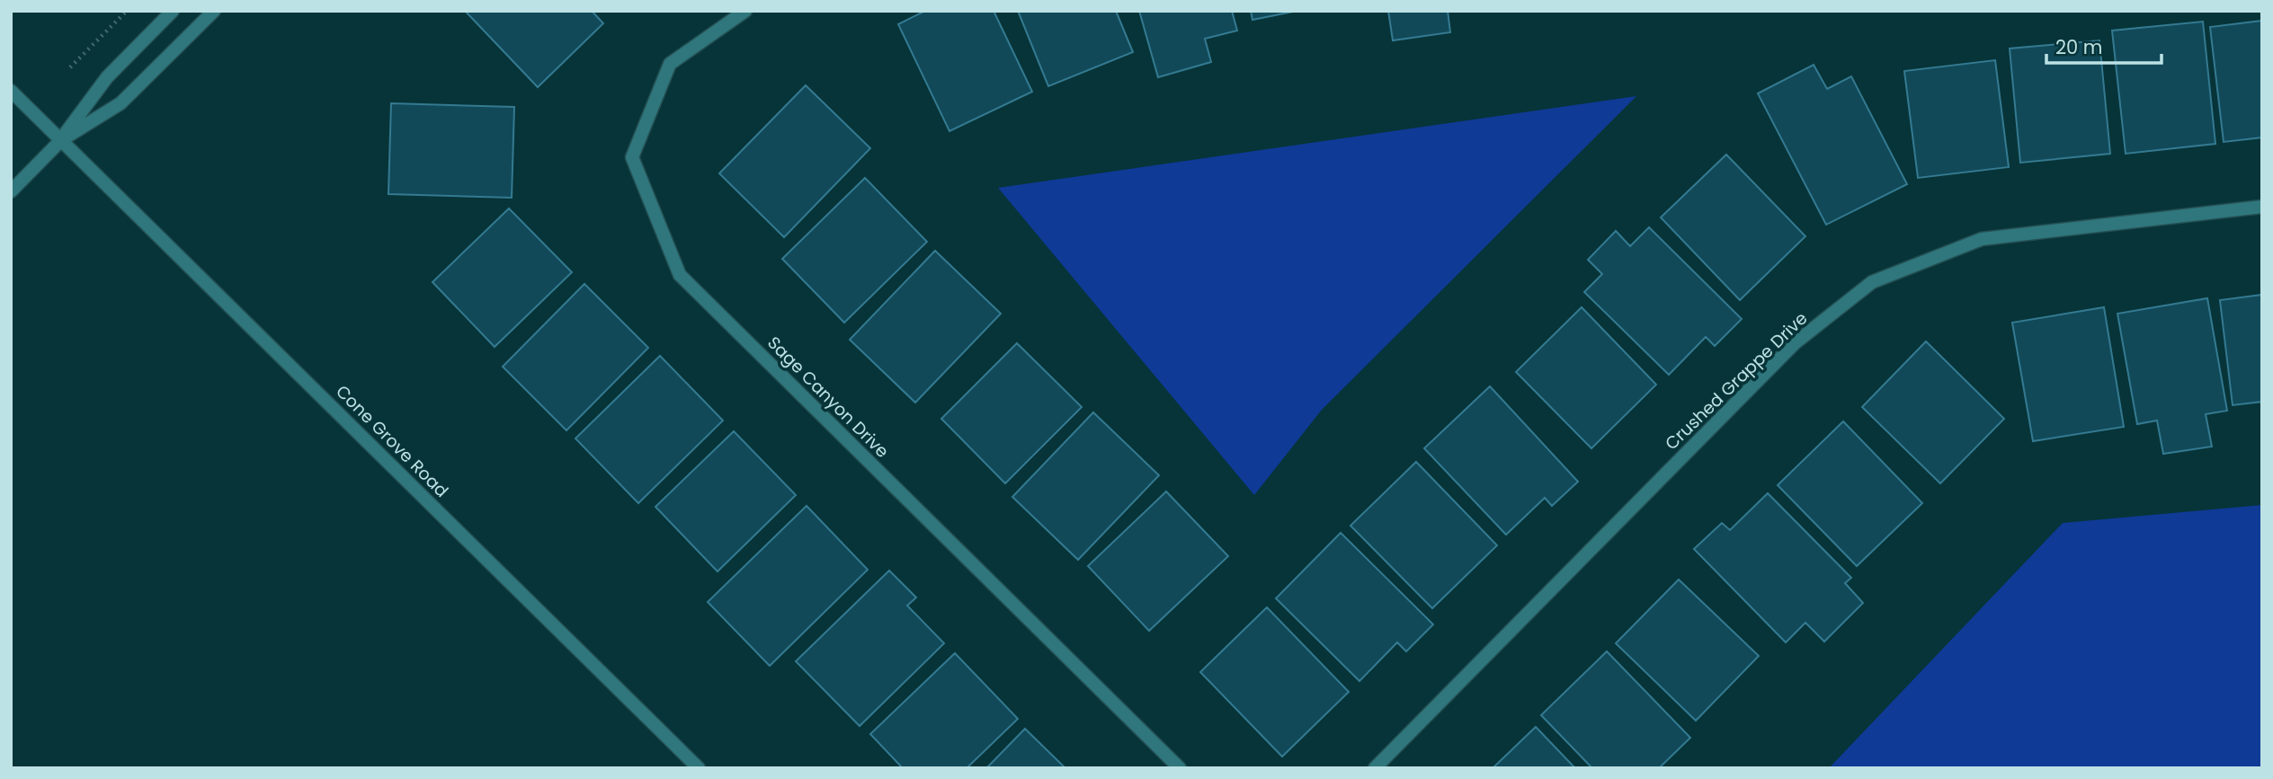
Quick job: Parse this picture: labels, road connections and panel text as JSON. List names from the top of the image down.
{
  "streets": {
    "street": ["Crushed Grappe Drive", "Sage Canyon Drive", "Cone Grove Road"]
  },
  "scale_bar": "20 m"
}
